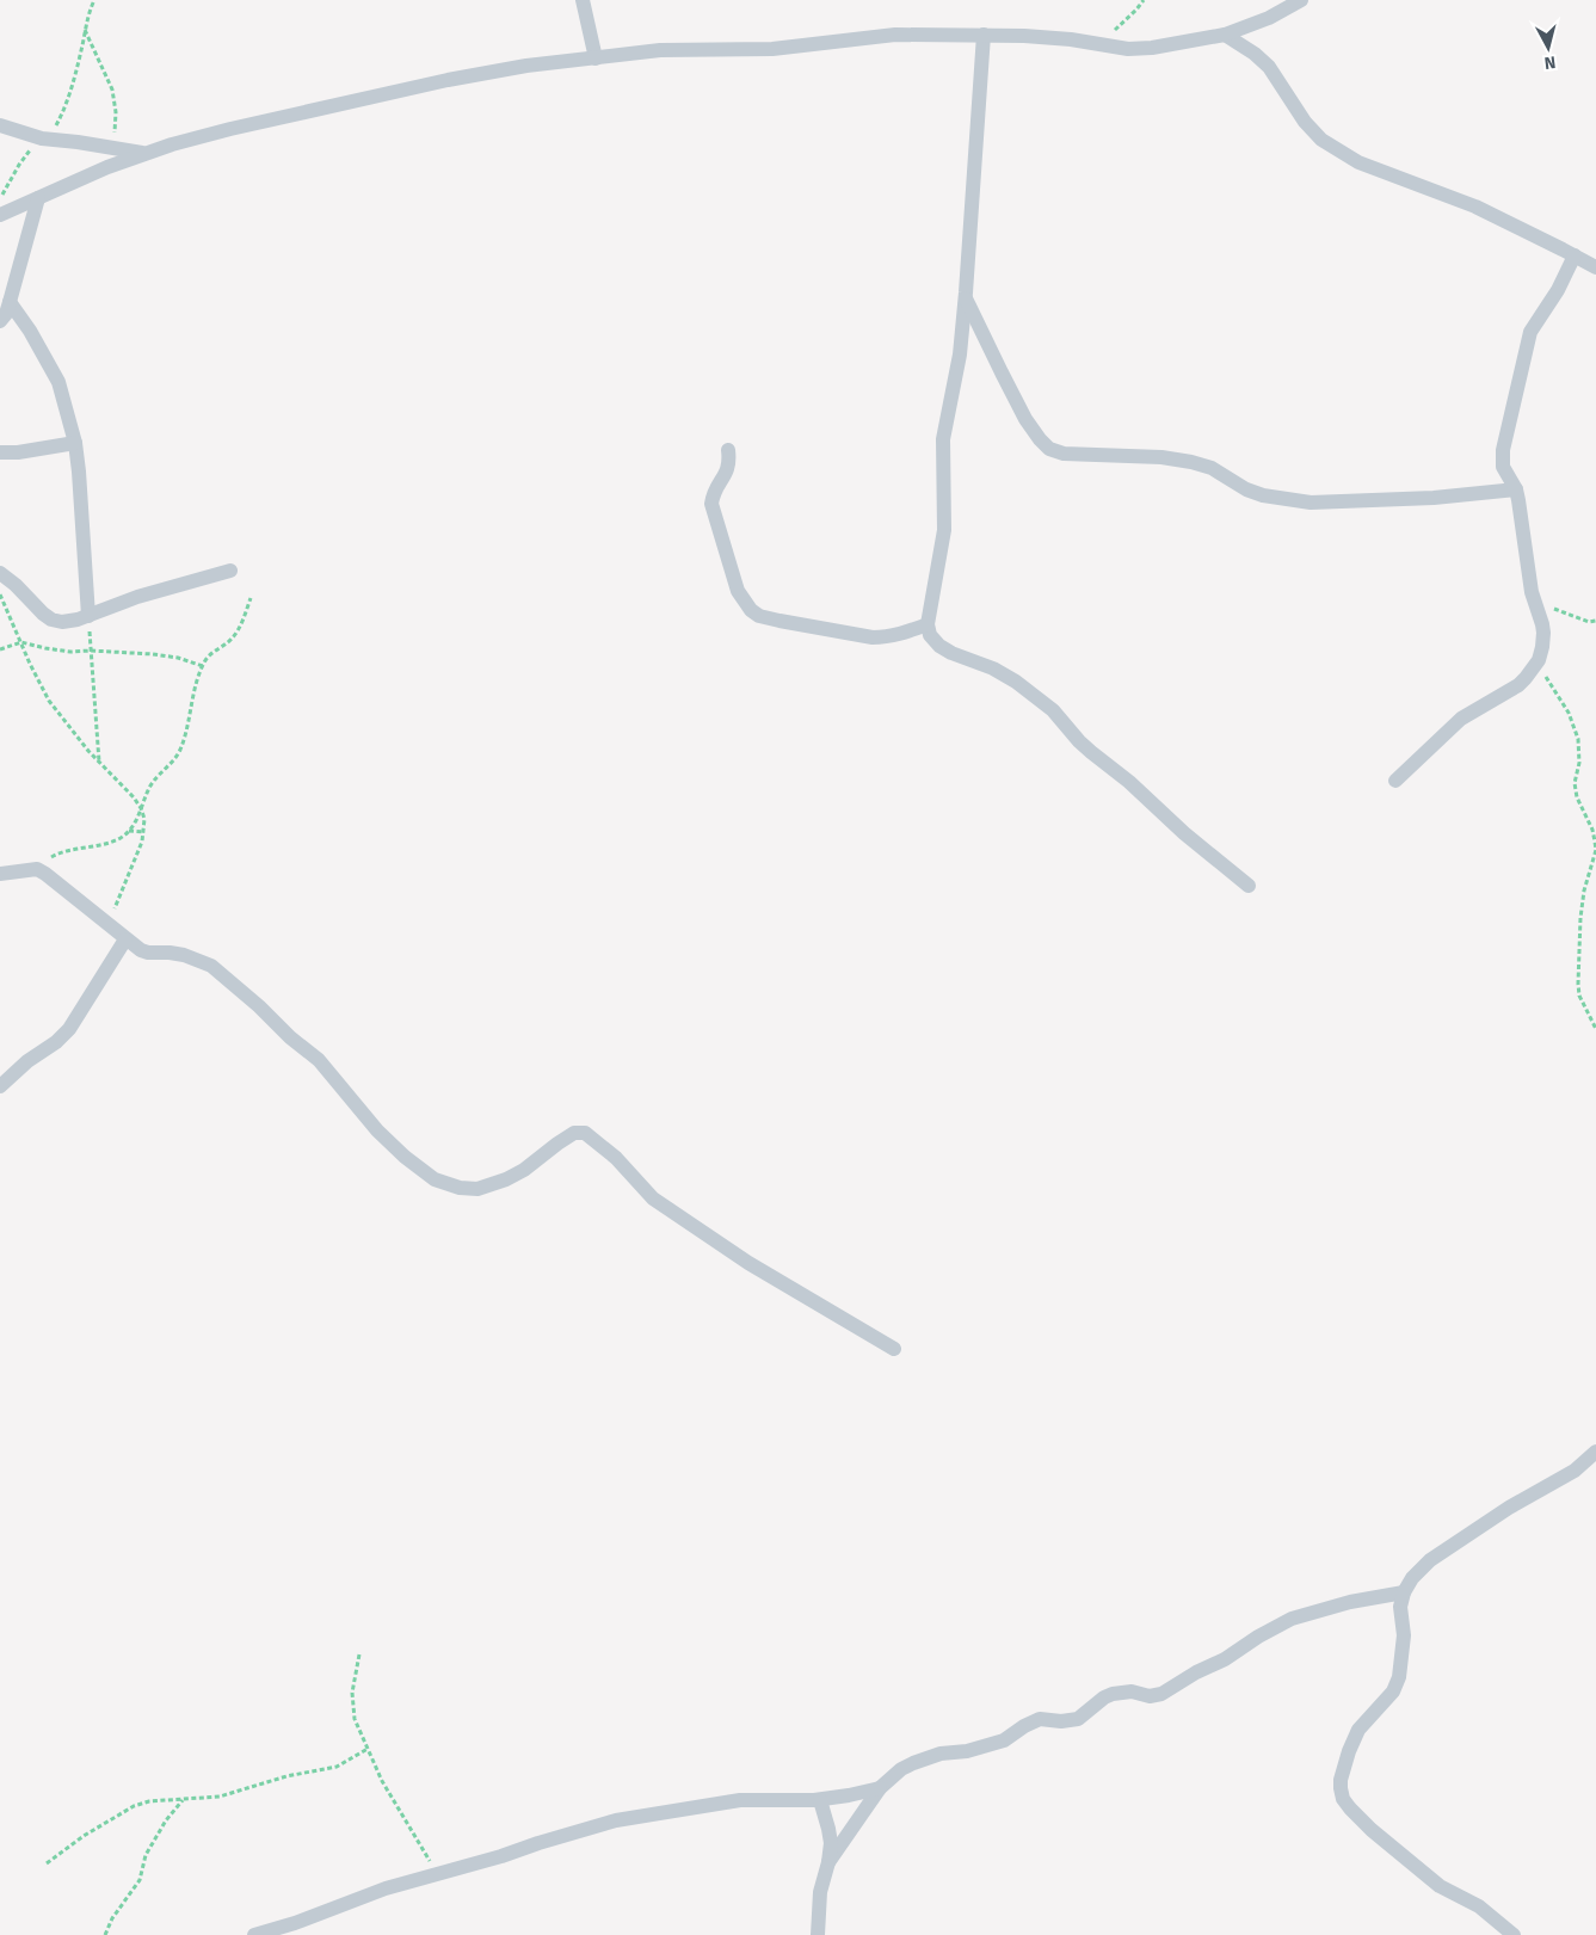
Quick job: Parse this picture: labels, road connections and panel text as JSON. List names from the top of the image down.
{
  "north": "bottom"
}
